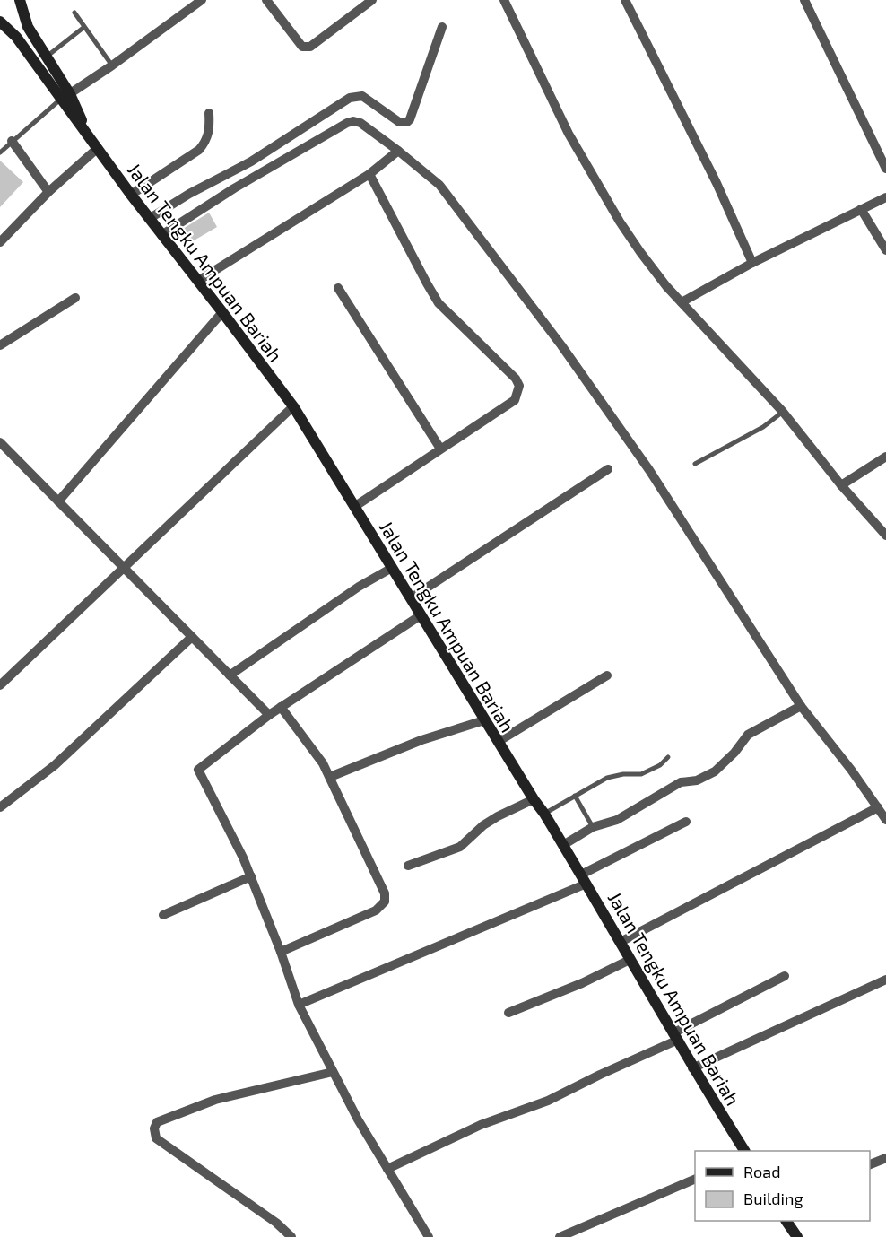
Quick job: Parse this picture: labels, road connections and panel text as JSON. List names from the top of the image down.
{
  "streets": {
    "main road": ["Jalan Tengku Ampuan Bariah"]
  },
  "legend": ["Road", "Building"]
}
